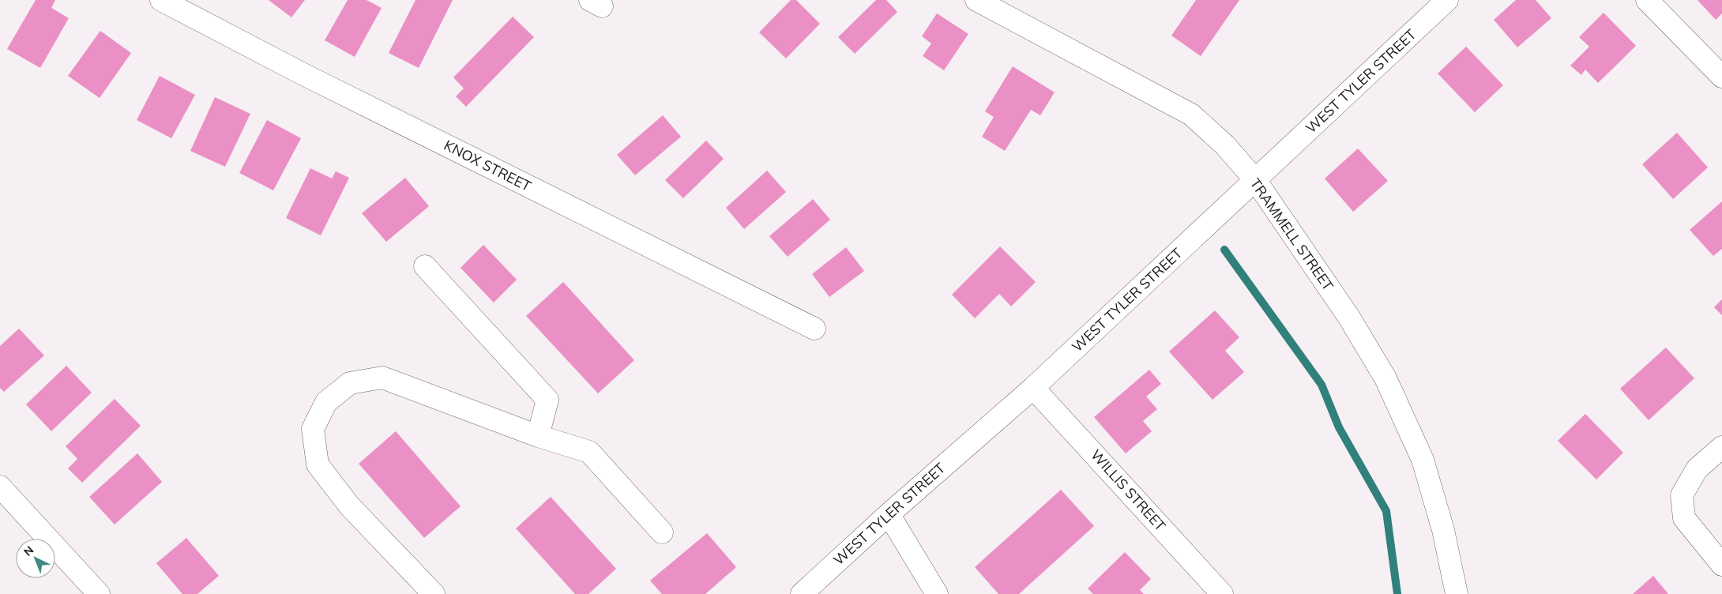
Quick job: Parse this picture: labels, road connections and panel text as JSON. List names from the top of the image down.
{
  "streets": {
    "street": [
      "WEST TYLER STREET",
      "KNOX STREET",
      "TRAMMELL STREET",
      "WILLIS STREET"
    ]
  },
  "crossings": [
    ["WEST TYLER STREET", "TRAMMELL STREET"],
    ["WEST TYLER STREET", "WILLIS STREET"]
  ],
  "north": "top left"
}
